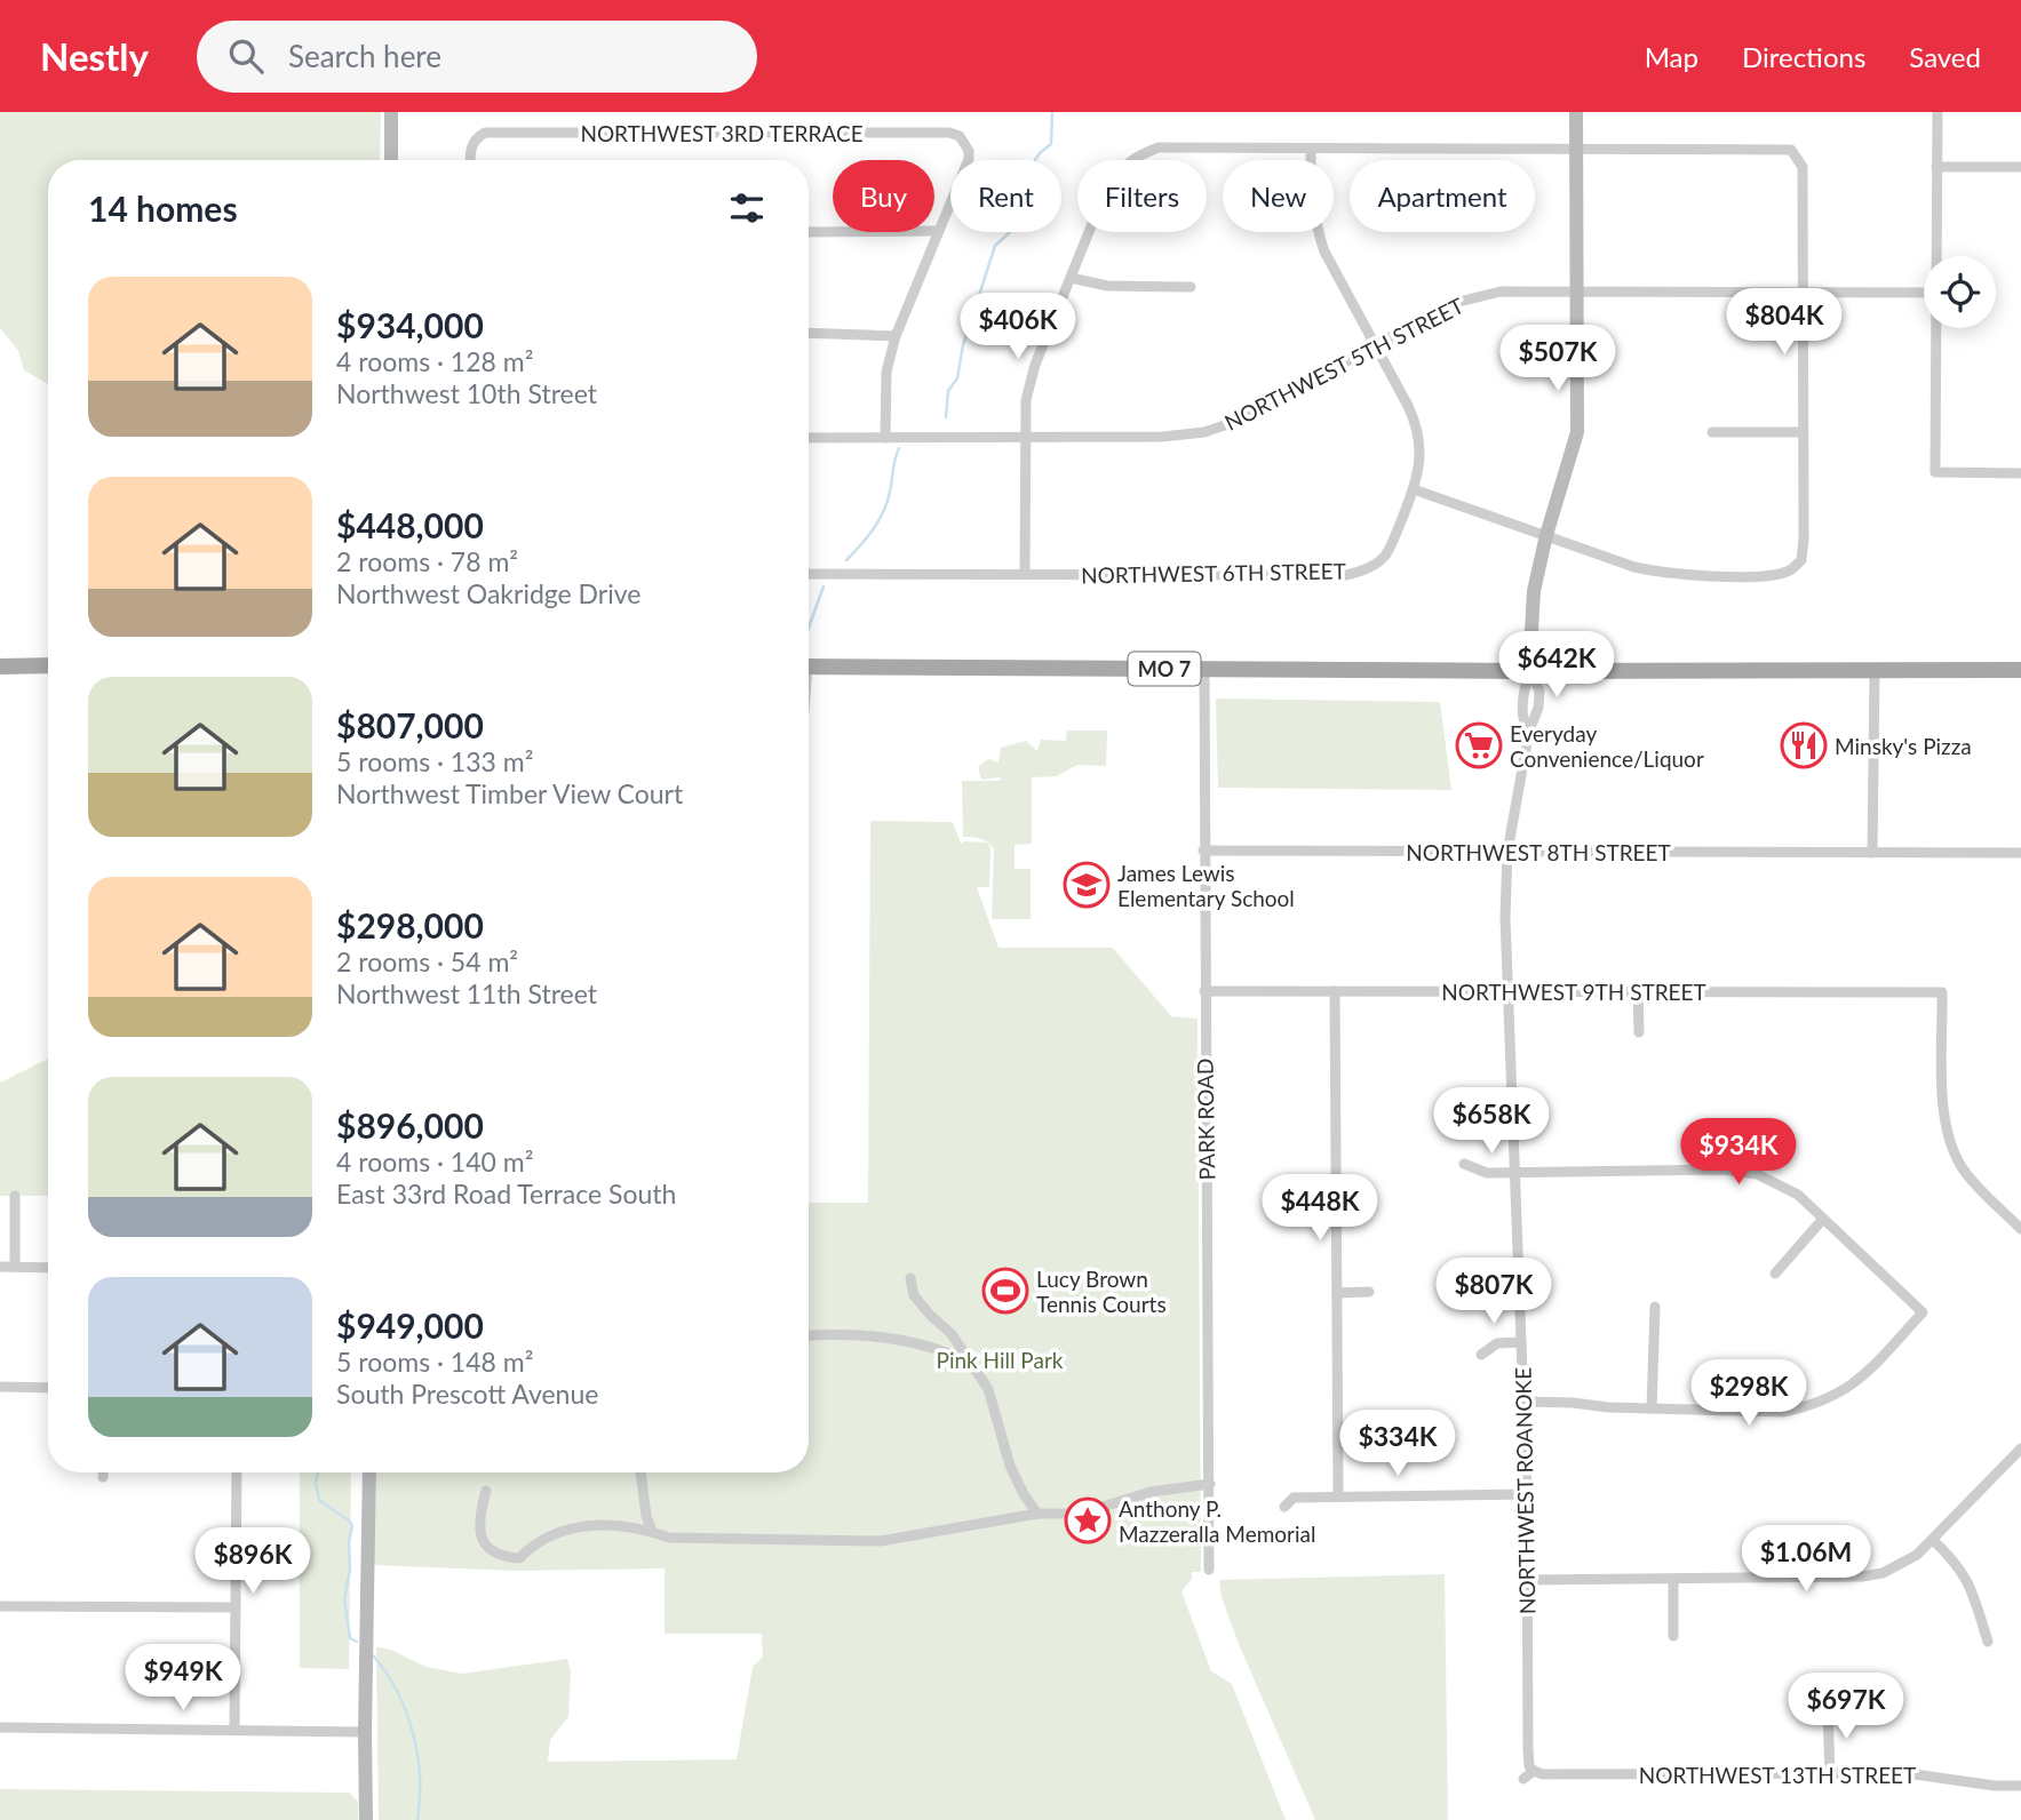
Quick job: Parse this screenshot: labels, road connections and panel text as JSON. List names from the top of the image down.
{
  "streets": {
    "main road": ["MO 7"],
    "street": [
      "NORTHWEST 3RD TERRACE",
      "NORTHWEST 5TH STREET",
      "NORTHWEST 6TH STREET",
      "NORTHWEST 8TH STREET",
      "NORTHWEST 9TH STREET",
      "PARK ROAD",
      "NORTHWEST ROANOKE",
      "NORTHWEST 13TH STREET"
    ]
  },
  "crossings": [
    ["NORTHWEST 5TH STREET", "NORTHWEST 6TH STREET"],
    ["MO 7", "PARK ROAD"],
    ["MO 7", "NORTHWEST ROANOKE"],
    ["NORTHWEST 8TH STREET", "PARK ROAD"],
    ["NORTHWEST 8TH STREET", "NORTHWEST ROANOKE"],
    ["NORTHWEST 9TH STREET", "PARK ROAD"],
    ["NORTHWEST 9TH STREET", "NORTHWEST ROANOKE"],
    ["NORTHWEST ROANOKE", "NORTHWEST 13TH STREET"]
  ],
  "parks": ["Pink Hill Park"],
  "places": {
    "supermarket": ["Everyday Convenience/Liquor"],
    "restaurant": ["Minsky's Pizza"],
    "school or university": ["James Lewis Elementary School"],
    "sports": ["Lucy Brown Tennis Courts"],
    "place": ["Anthony P. Mazzeralla Memorial"]
  },
  "page": {
    "header": "Nestly",
    "search": "Search here",
    "nav": ["Map", "Directions", "Saved"],
    "chip": [
      "Buy",
      "Rent",
      "Filters",
      "New",
      "Apartment"
    ],
    "heading": "14 homes",
    "list": [
      {
        "name": "$934,000",
        "note": "4 rooms · 128 m² · Northwest 10th Street"
      },
      {
        "name": "$448,000",
        "note": "2 rooms · 78 m² · Northwest Oakridge Drive"
      },
      {
        "name": "$807,000",
        "note": "5 rooms · 133 m² · Northwest Timber View Court"
      },
      {
        "name": "$298,000",
        "note": "2 rooms · 54 m² · Northwest 11th Street"
      },
      {
        "name": "$896,000",
        "note": "4 rooms · 140 m² · East 33rd Road Terrace South"
      },
      {
        "name": "$949,000",
        "note": "5 rooms · 148 m² · South Prescott Avenue"
      }
    ],
    "price": [
      "$804K",
      "$406K",
      "$507K",
      "$642K",
      "$658K",
      "$934K",
      "$448K",
      "$807K",
      "$298K",
      "$334K",
      "$1.06M",
      "$896K",
      "$949K",
      "$697K"
    ]
  }
}
